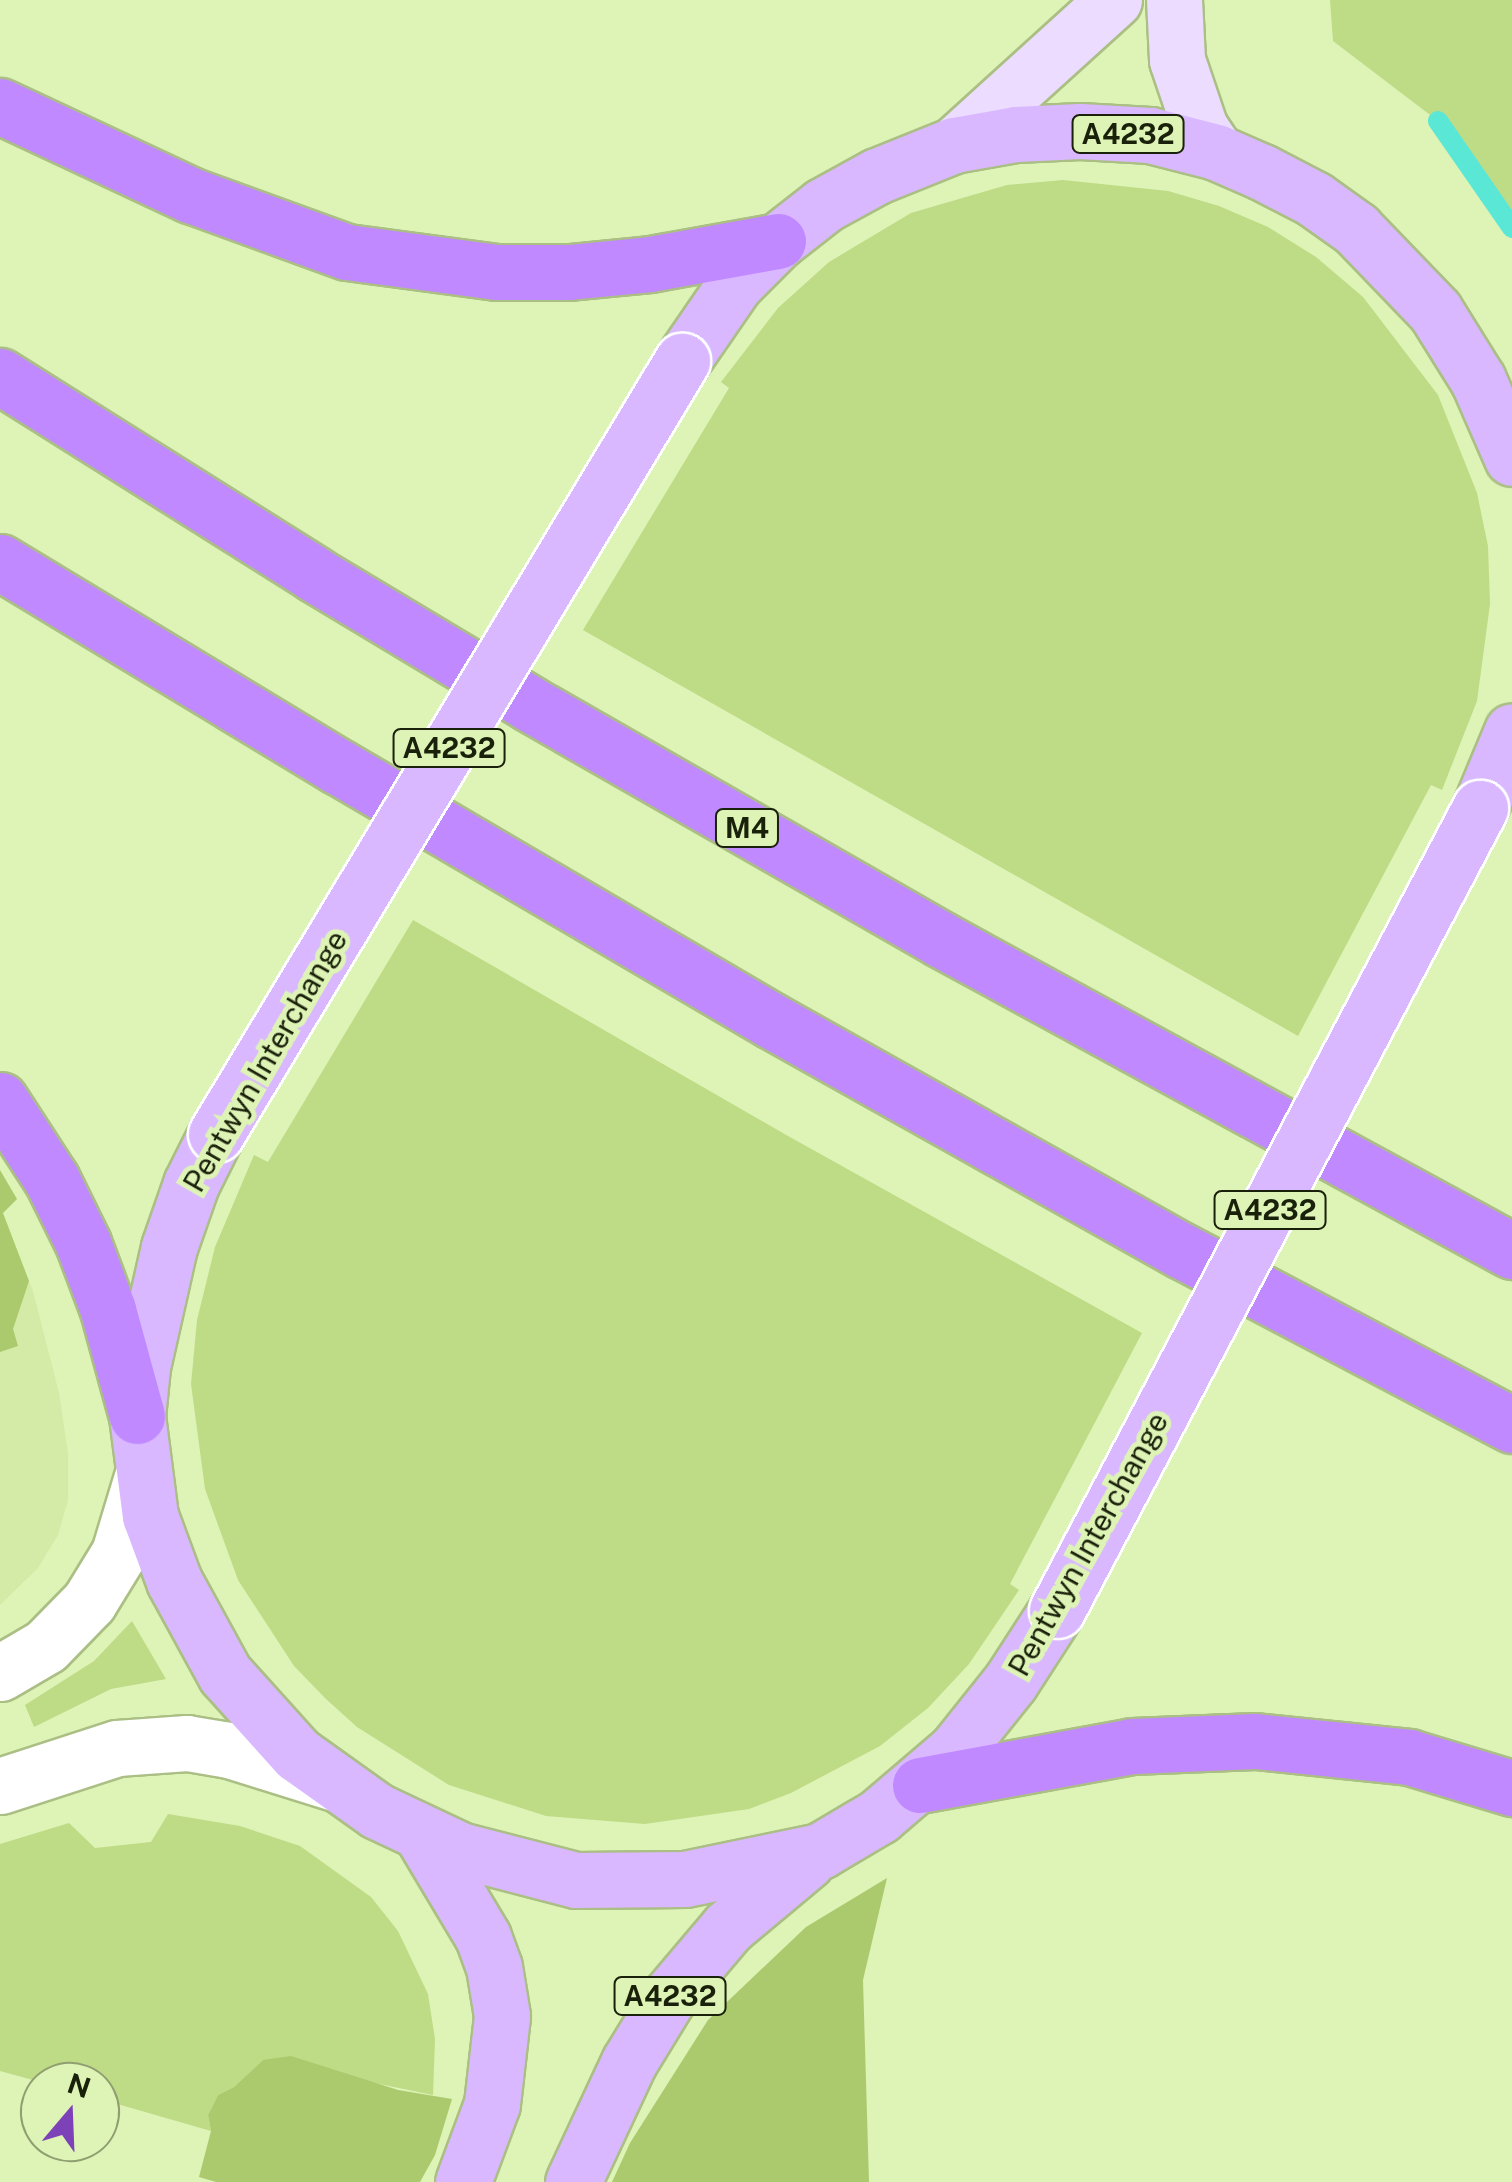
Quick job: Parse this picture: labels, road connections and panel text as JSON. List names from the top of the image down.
{
  "streets": {
    "highway": ["M4"],
    "main road": ["A4232", "Pentwyn Interchange"]
  },
  "crossings": [
    ["A4232", "Pentwyn Interchange"]
  ],
  "north": "top"
}
